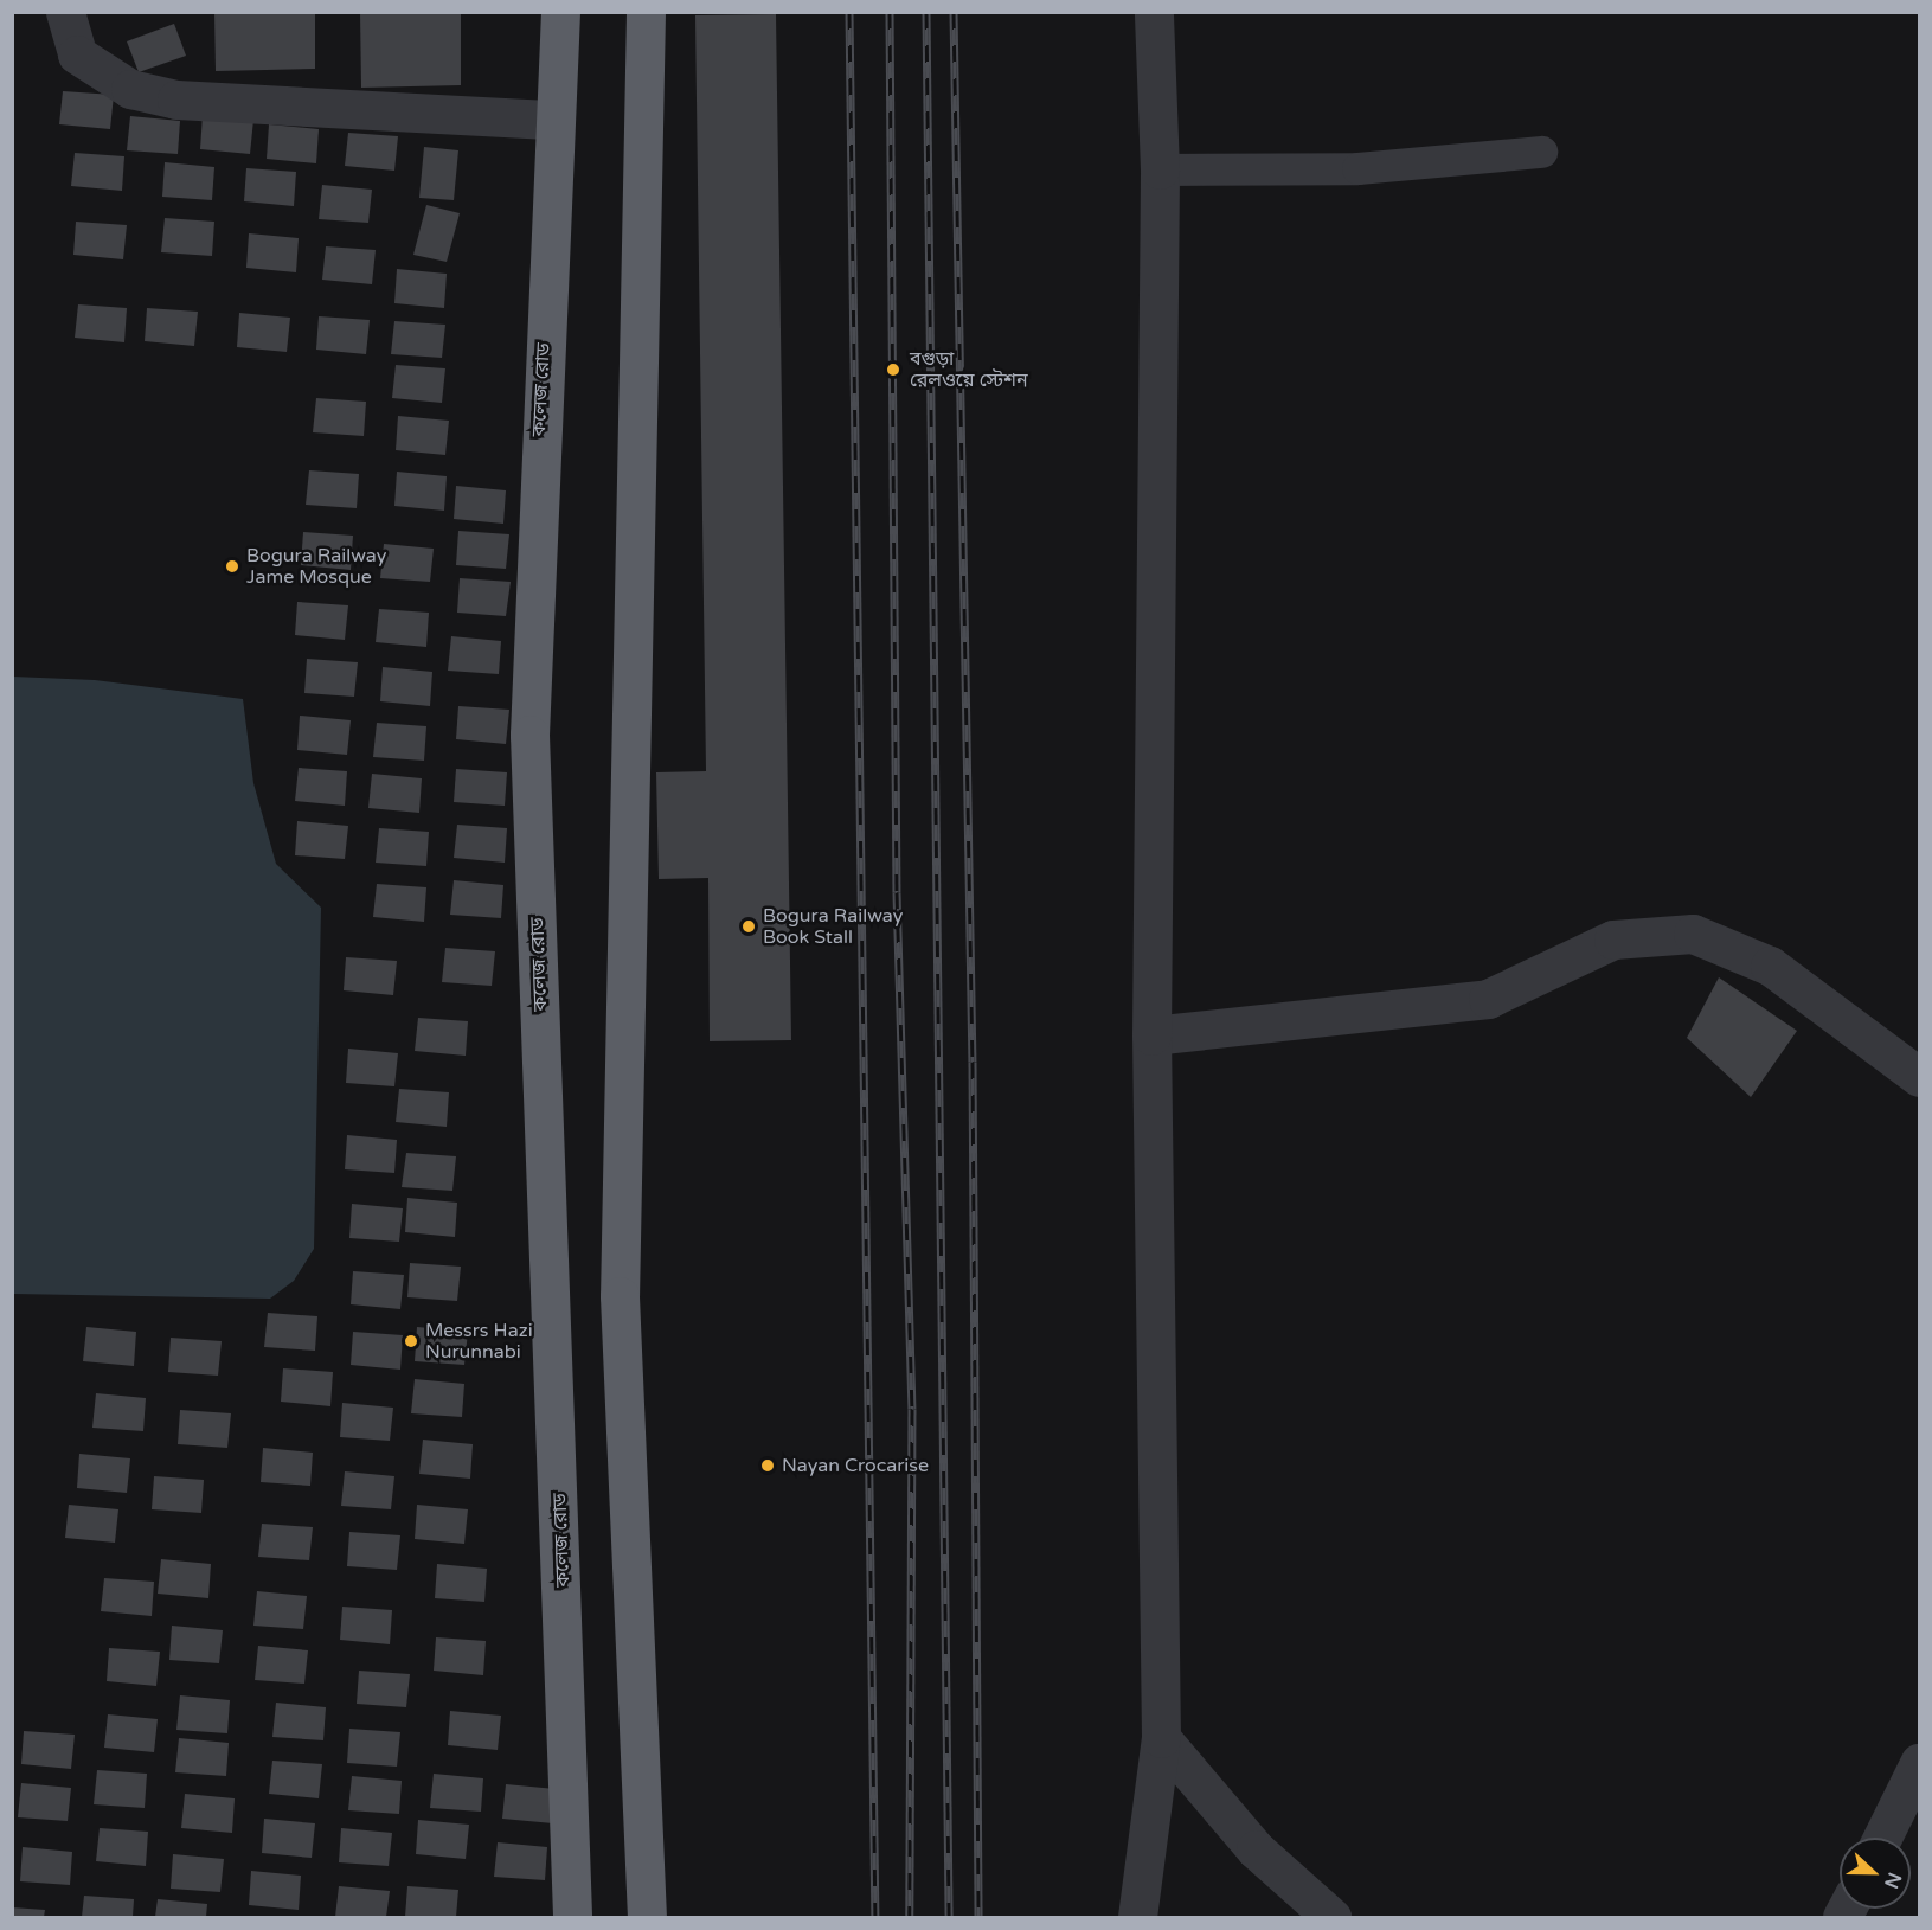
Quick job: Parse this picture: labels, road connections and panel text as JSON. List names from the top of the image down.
{
  "streets": {
    "highway": ["কলেজ রোড"]
  },
  "places": [
    "বগুড়া রেলওয়ে স্টেশন",
    "Bogura Railway Jame Mosque",
    "Bogura Railway Book Stall",
    "Messrs Hazi Nurunnabi",
    "Nayan Crocarise"
  ],
  "north": "right"
}
